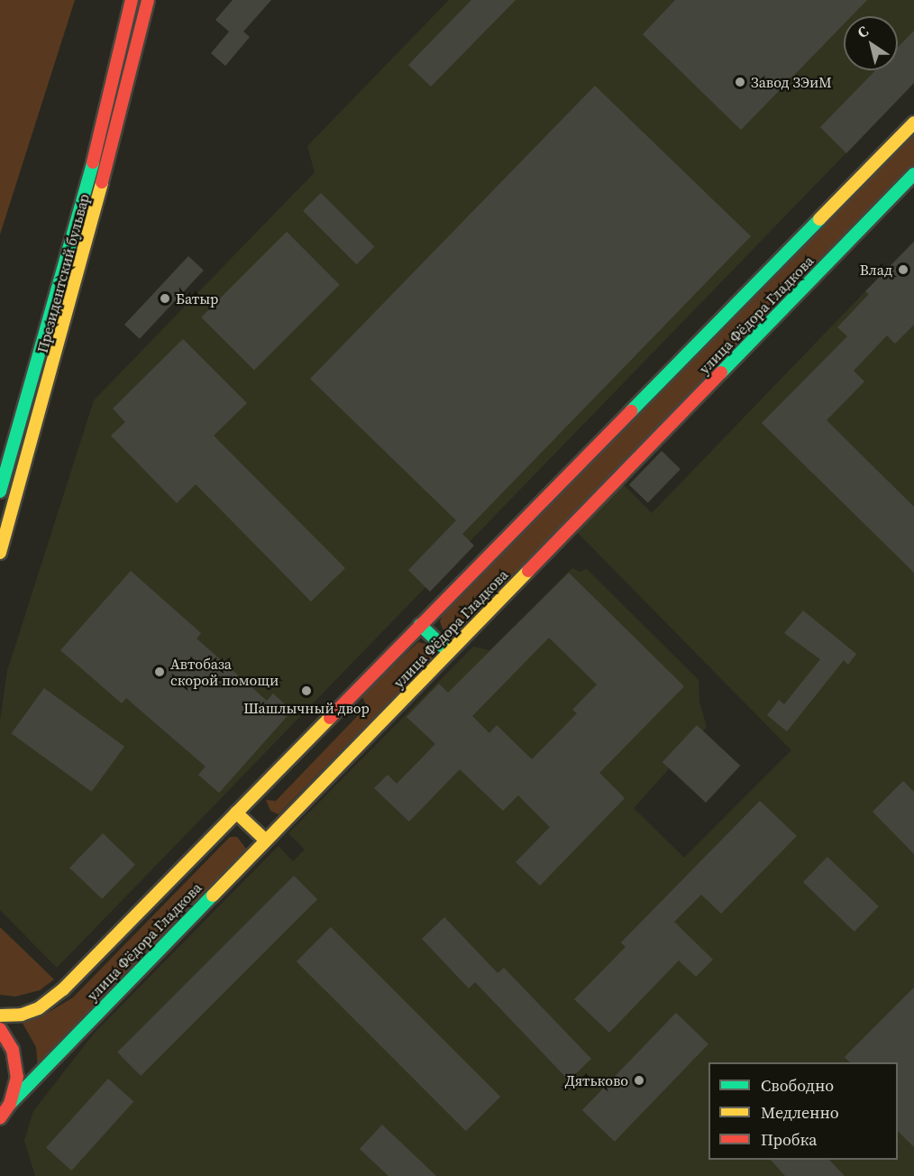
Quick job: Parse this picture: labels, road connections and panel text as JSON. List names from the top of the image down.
{
  "streets": {
    "main road": ["Президентский бульвар", "улица Фёдора Гладкова"]
  },
  "places": [
    "Завод ЗЭиМ",
    "Влад",
    "Батыр",
    "Автобаза скорой помощи",
    "Шашлычный двор",
    "Дятьково"
  ],
  "legend": ["Свободно", "Медленно", "Пробка"],
  "north": "top left"
}
